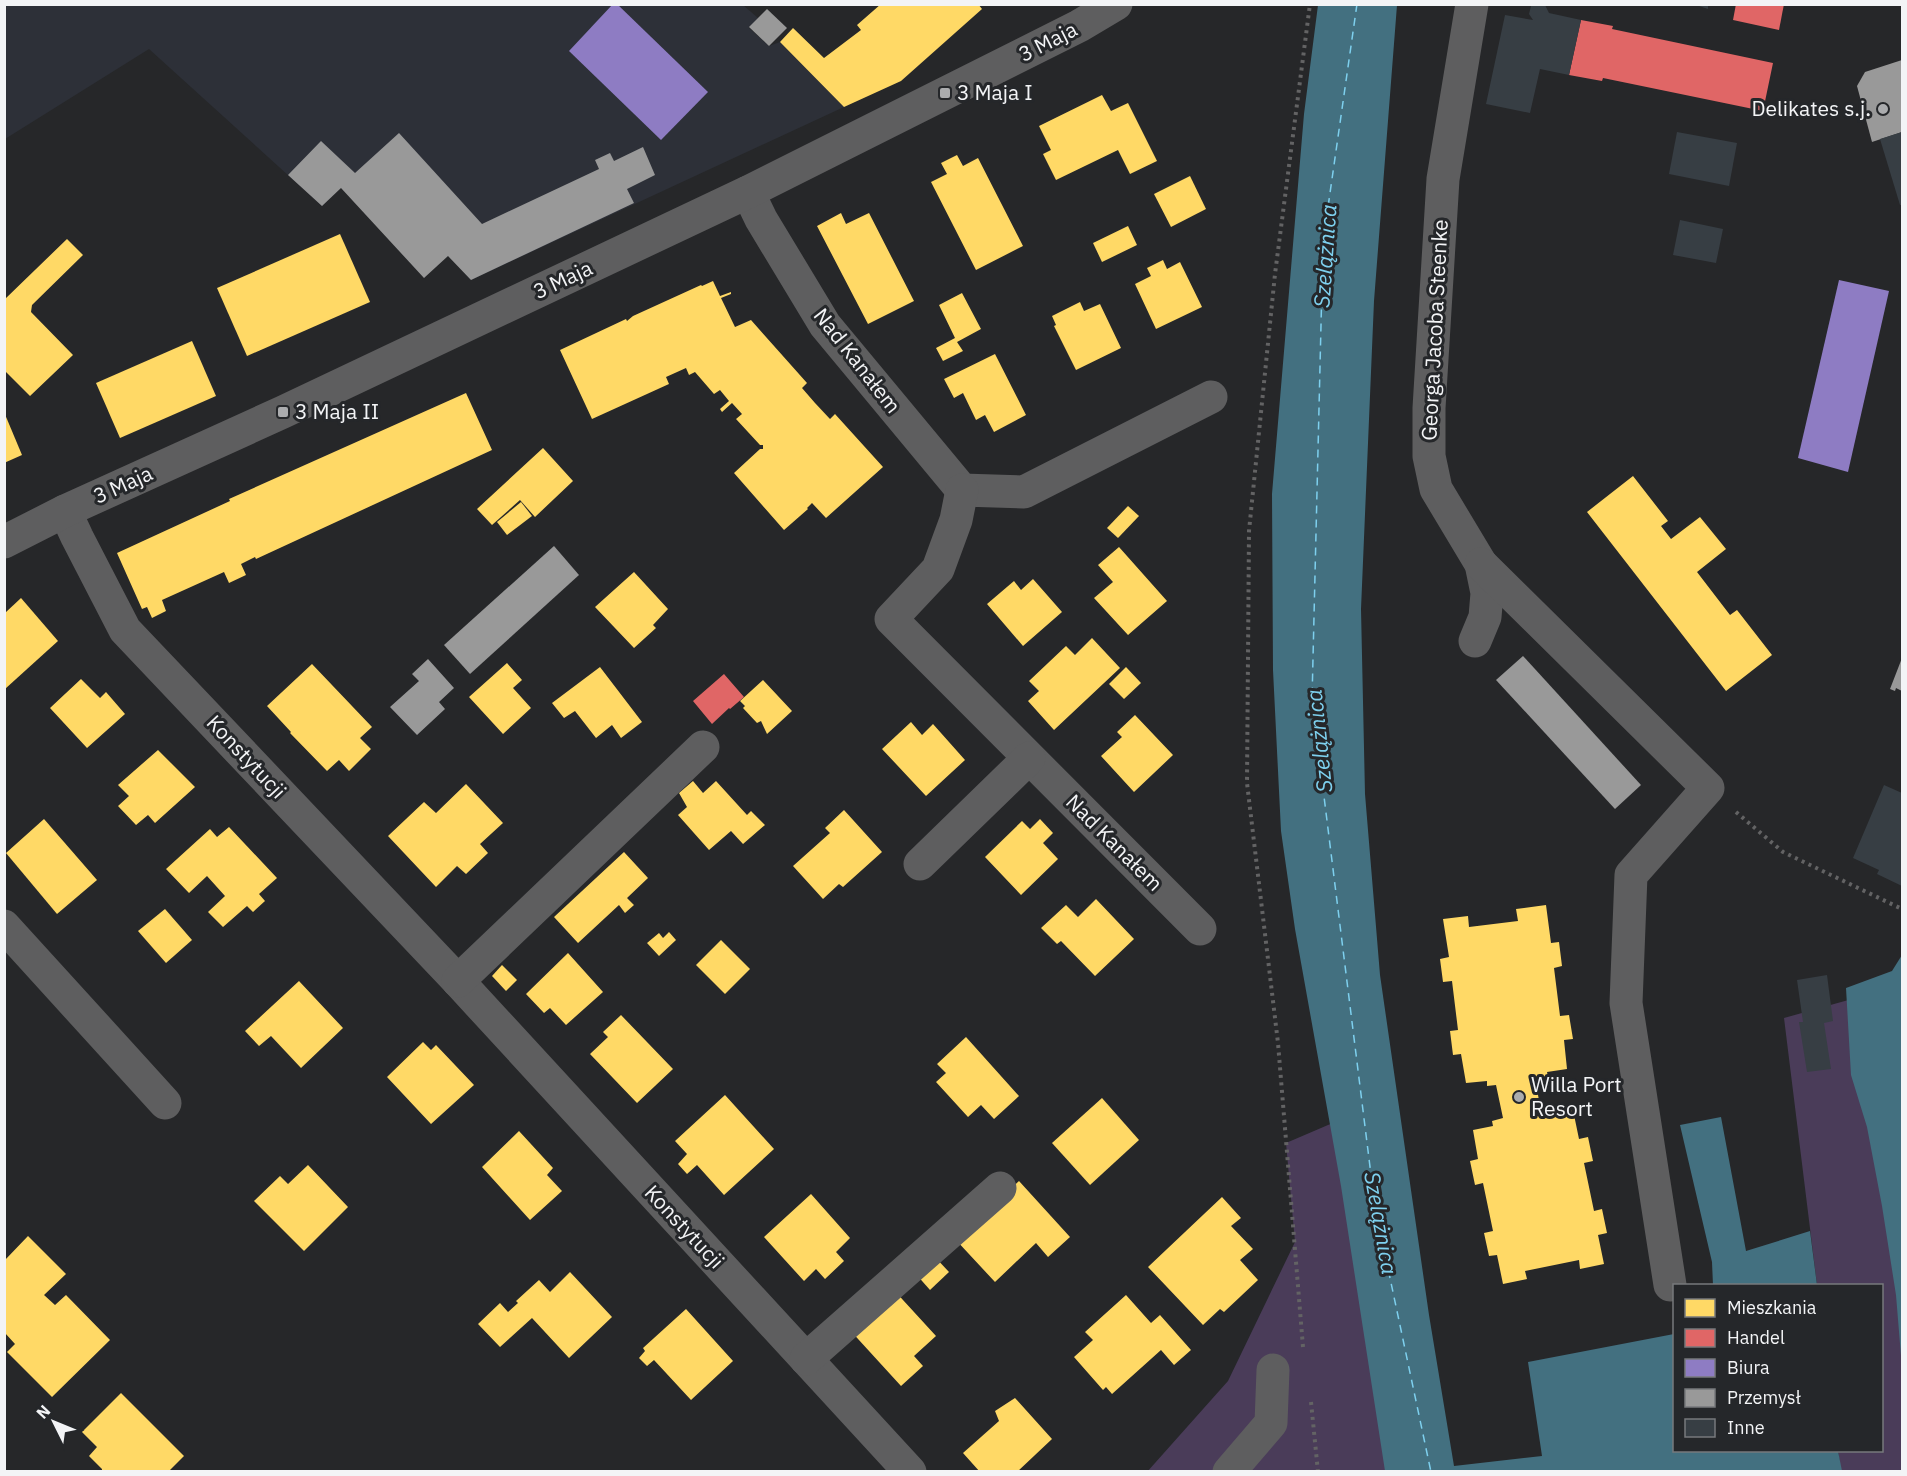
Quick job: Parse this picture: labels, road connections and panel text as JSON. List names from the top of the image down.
{
  "streets": {
    "street": [
      "3 Maja",
      "Georga Jacoba Steenke",
      "Nad Kanałem",
      "Konstytucji"
    ]
  },
  "crossings": [
    ["3 Maja", "Nad Kanałem"],
    ["3 Maja", "Konstytucji"]
  ],
  "water": ["Szelążnica"],
  "places": {
    "transit": ["3 Maja I", "3 Maja II"],
    "other": ["Delikates s.j.", "Willa Port Resort"]
  },
  "legend": [
    "Mieszkania",
    "Handel",
    "Biura",
    "Przemysł",
    "Inne"
  ],
  "north": "top left"
}
